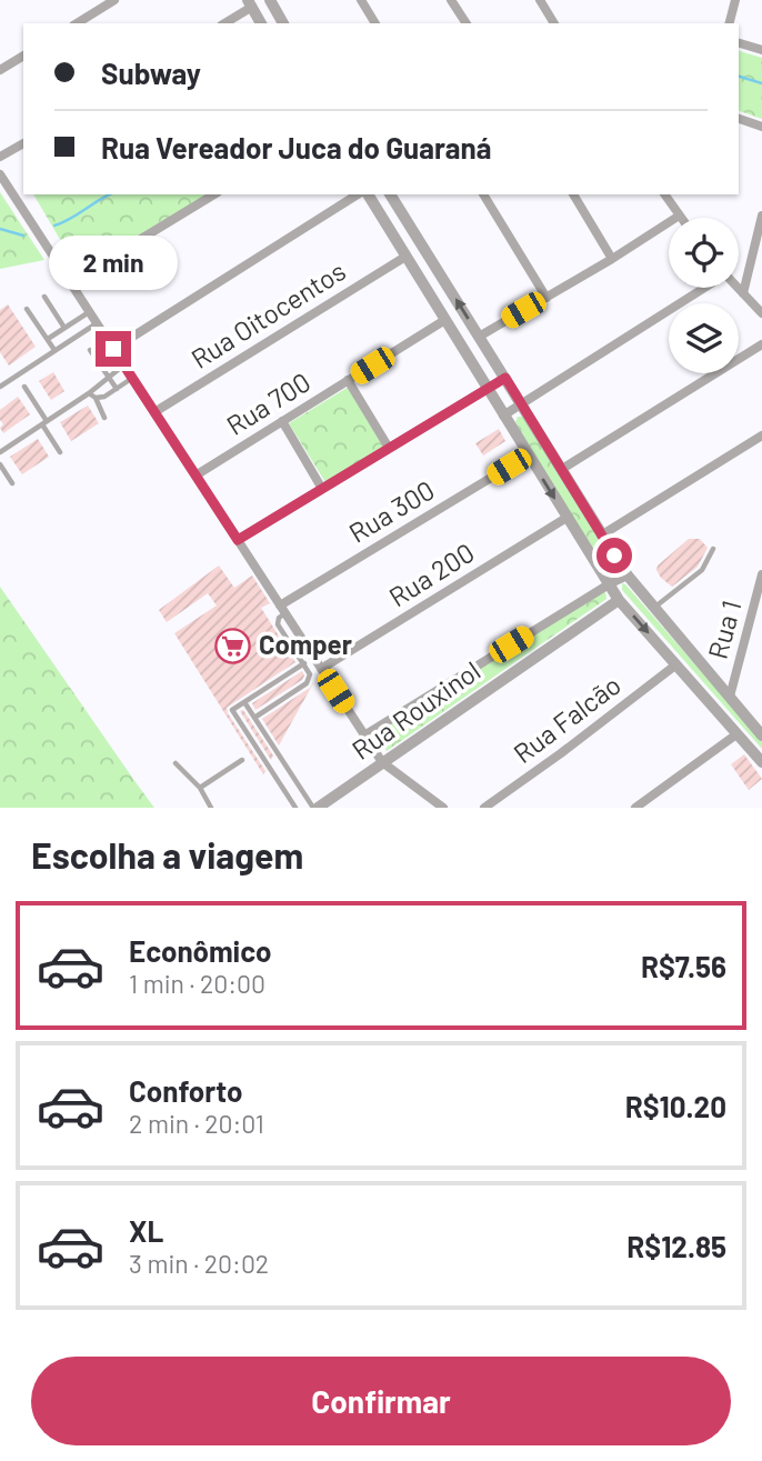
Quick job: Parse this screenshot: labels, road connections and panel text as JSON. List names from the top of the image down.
{
  "streets": {
    "street": [
      "Rua Oitocentos",
      "Rua 700",
      "Rua 300",
      "Rua 200",
      "Rua 1",
      "Rua Rouxinol",
      "Rua Falcão"
    ]
  },
  "places": {
    "supermarket": ["Comper"]
  },
  "page": {
    "banner": ["Subway", "Rua Vereador Juca do Guaraná"],
    "bubble": "2 min",
    "heading": "Escolha a viagem",
    "list": [
      {
        "name": "Econômico",
        "note": "1 min · 20:00",
        "value": "R$7.56"
      },
      {
        "name": "Conforto",
        "note": "2 min · 20:01",
        "value": "R$10.20"
      },
      {
        "name": "XL",
        "note": "3 min · 20:02",
        "value": "R$12.85"
      }
    ],
    "buttons": "Confirmar"
  }
}
